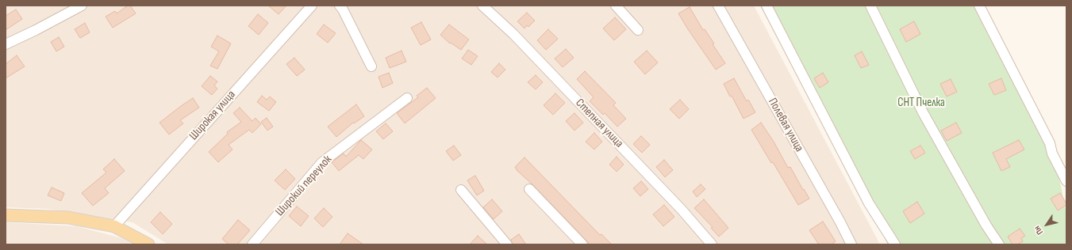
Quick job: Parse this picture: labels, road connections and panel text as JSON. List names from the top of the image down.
{
  "streets": {
    "street": [
      "Широкая улица",
      "Степная улица",
      "Полевая улица",
      "Широкий переулок"
    ]
  },
  "parks": ["СНТ Пчелка"],
  "north": "bottom left"
}
